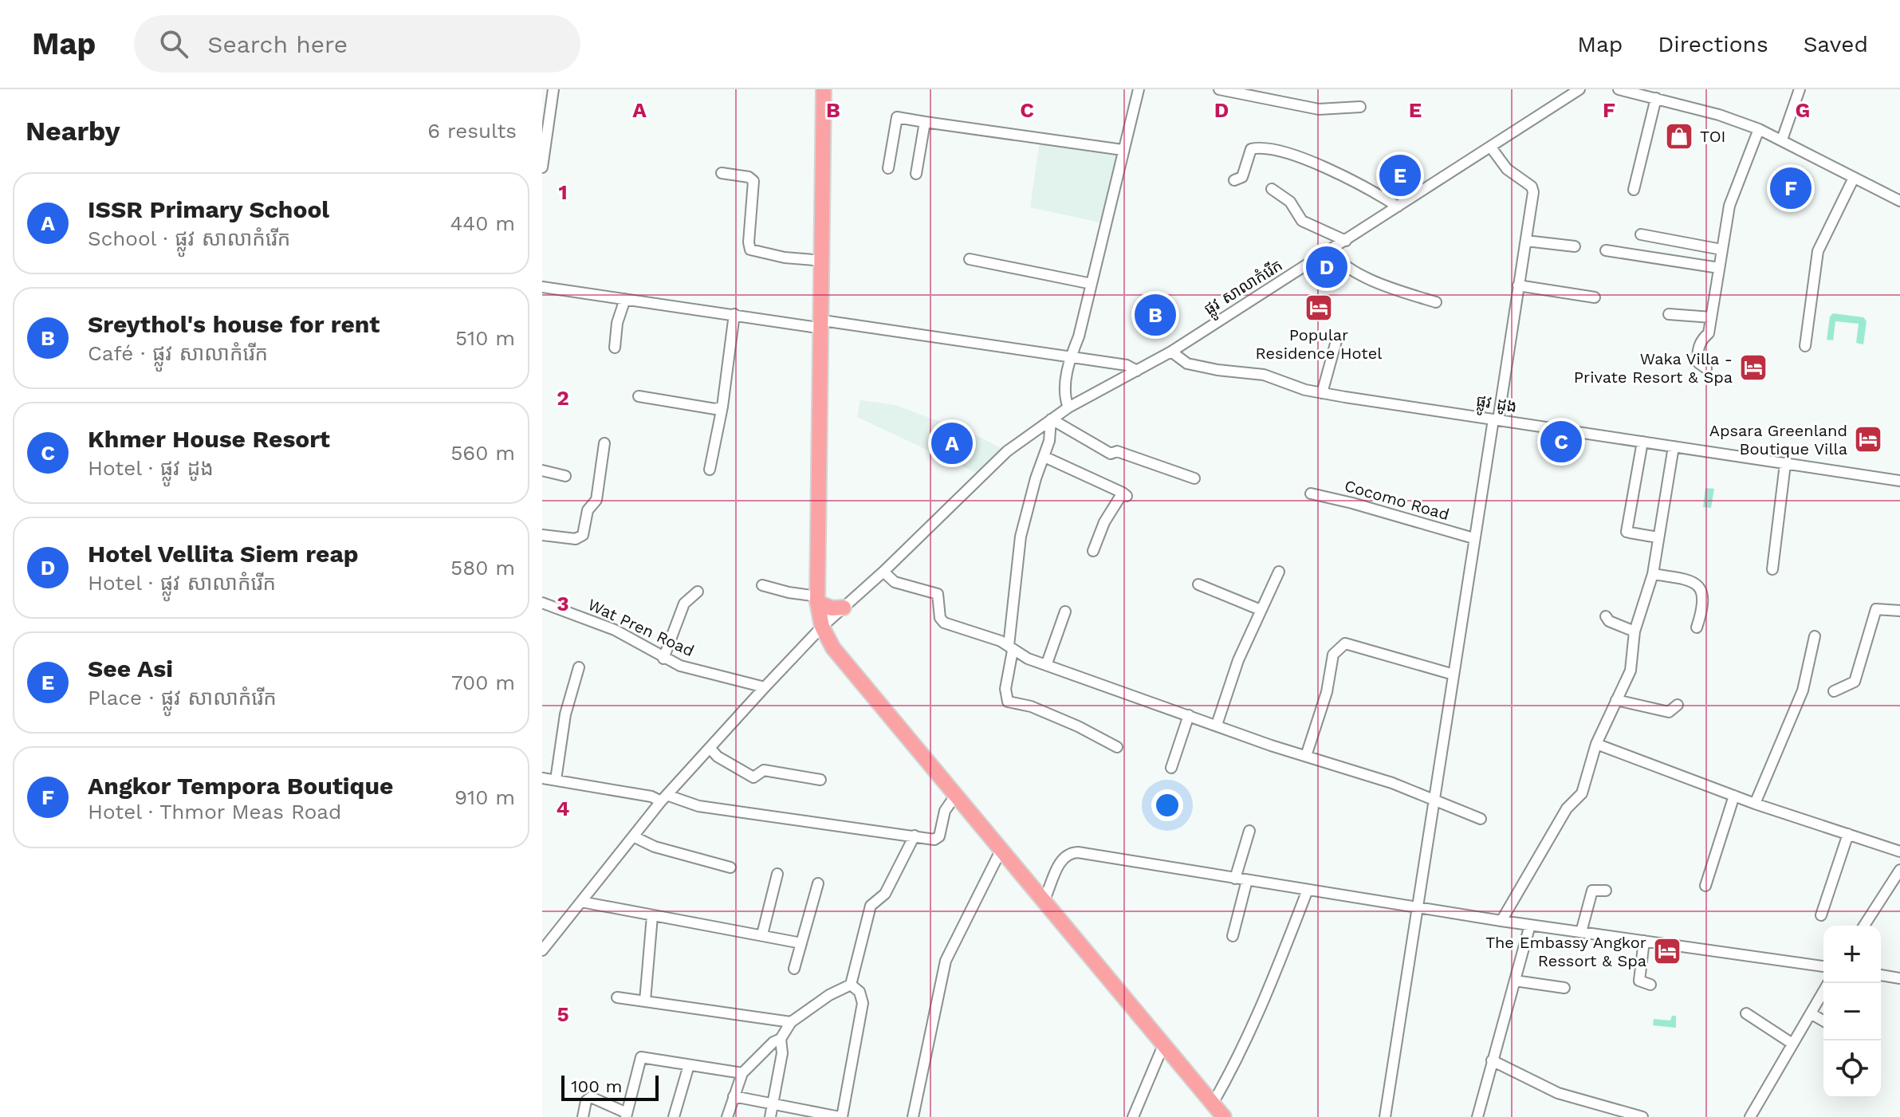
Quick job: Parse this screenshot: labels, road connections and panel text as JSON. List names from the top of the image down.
{
  "streets": {
    "street": [
      "ផ្លូវ សាលាកំរើក",
      "ផ្លូវ ដូង",
      "Cocomo Road",
      "Wat Pren Road"
    ]
  },
  "crossings": [
    ["ផ្លូវ សាលាកំរើក", "ផ្លូវ ដូង"],
    ["ផ្លូវ សាលាកំរើក", "Wat Pren Road"]
  ],
  "places": {
    "shop": ["TOI"],
    "hotel": [
      "Popular Residence Hotel",
      "Waka Villa - Private Resort & Spa",
      "Apsara Greenland Boutique Villa",
      "The Embassy Angkor Ressort & Spa"
    ]
  },
  "scale_bar": "100 m",
  "page": {
    "header": "Map",
    "search": "Search here",
    "nav": ["Map", "Directions", "Saved"],
    "heading": ["Nearby", "6 results"],
    "pins": [
      "E",
      "F",
      "D",
      "B",
      "C",
      "A"
    ],
    "list": [
      {
        "mark": "A",
        "name": "ISSR Primary School",
        "note": "School · ផ្លូវ សាលាកំរើក",
        "value": "440 m"
      },
      {
        "mark": "B",
        "name": "Sreythol's house for rent",
        "note": "Café · ផ្លូវ សាលាកំរើក",
        "value": "510 m"
      },
      {
        "mark": "C",
        "name": "Khmer House Resort",
        "note": "Hotel · ផ្លូវ ដូង",
        "value": "560 m"
      },
      {
        "mark": "D",
        "name": "Hotel Vellita Siem reap",
        "note": "Hotel · ផ្លូវ សាលាកំរើក",
        "value": "580 m"
      },
      {
        "mark": "E",
        "name": "See Asi",
        "note": "Place · ផ្លូវ សាលាកំរើក",
        "value": "700 m"
      },
      {
        "mark": "F",
        "name": "Angkor Tempora Boutique",
        "note": "Hotel · Thmor Meas Road",
        "value": "910 m"
      }
    ],
    "map_buttons": ["+", "−"],
    "scale": "100 m"
  },
  "grid": {
    "columns": [
      "A",
      "B",
      "C",
      "D",
      "E",
      "F",
      "G"
    ],
    "rows": [
      "1",
      "2",
      "3",
      "4",
      "5"
    ]
  }
}
